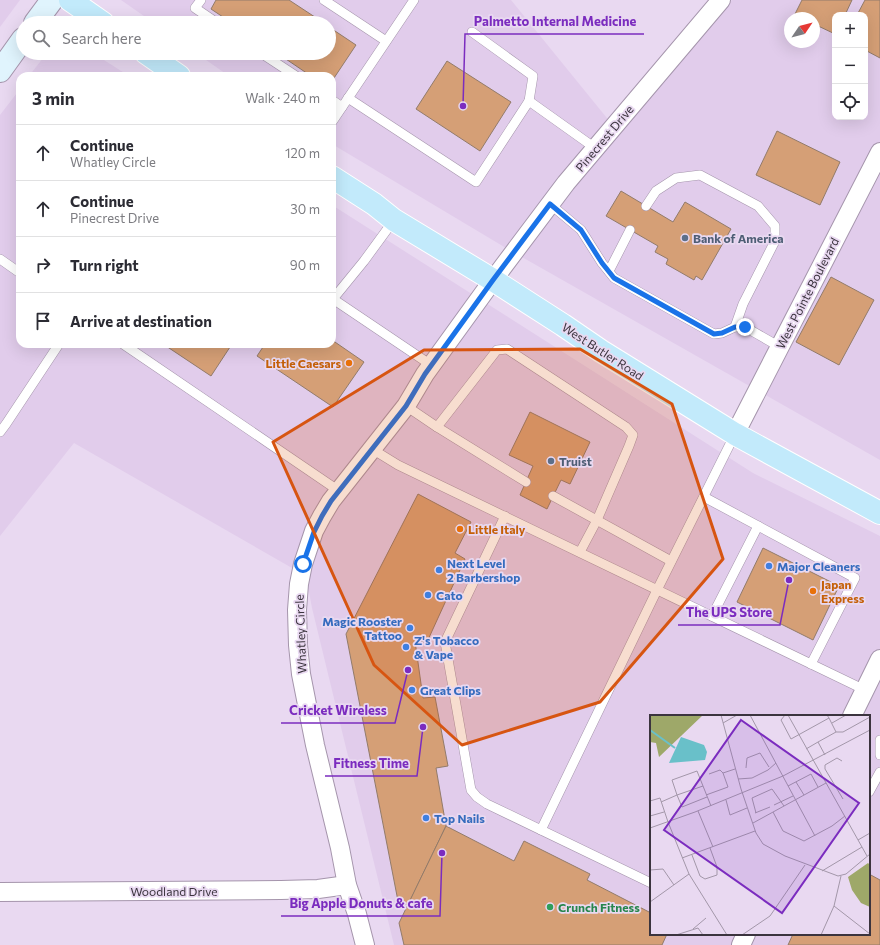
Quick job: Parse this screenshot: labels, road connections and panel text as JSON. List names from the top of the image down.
{
  "streets": {
    "main road": ["West Butler Road"],
    "street": [
      "Pinecrest Drive",
      "West Pointe Boulevard",
      "Whatley Circle",
      "Woodland Drive"
    ]
  },
  "crossings": [
    ["Pinecrest Drive", "West Butler Road"],
    ["Pinecrest Drive", "Whatley Circle"],
    ["West Pointe Boulevard", "West Butler Road"],
    ["West Butler Road", "Whatley Circle"],
    ["Whatley Circle", "Woodland Drive"]
  ],
  "places": [
    "Palmetto Internal Medicine",
    "Bank of America",
    "Little Caesars",
    "Truist",
    "Little Italy",
    "Major Cleaners",
    "Next Level 2 Barbershop",
    "The UPS Store",
    "Japan Express",
    "Cato",
    "Magic Rooster Tattoo",
    "Z's Tobacco & Vape",
    "Cricket Wireless",
    "Great Clips",
    "Fitness Time",
    "Top Nails",
    "Big Apple Donuts & cafe",
    "Crunch Fitness"
  ],
  "north": "top right",
  "page": {
    "map_buttons": ["+", "−"],
    "search": "Search here",
    "heading": ["3 min", "Walk · 240 m"],
    "list": [
      ["Continue", "Whatley Circle", "120 m"],
      ["Continue", "Pinecrest Drive", "30 m"],
      ["Turn right", "90 m"],
      "Arrive at destination"
    ]
  }
}
